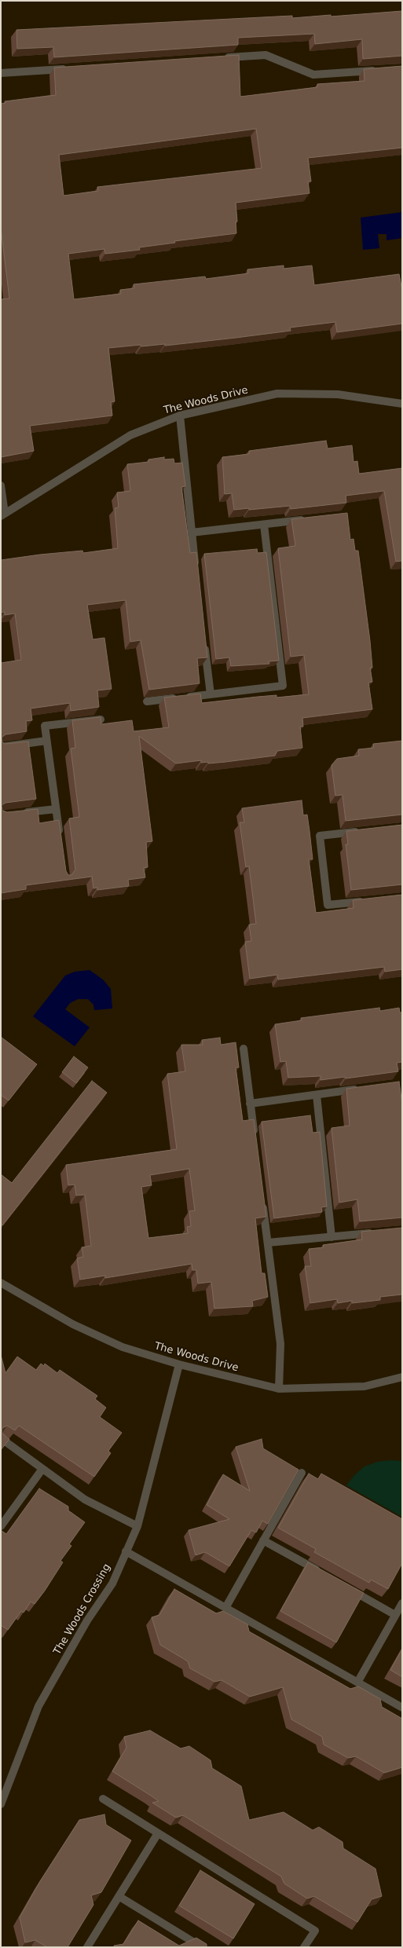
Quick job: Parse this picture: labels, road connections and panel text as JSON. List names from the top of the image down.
{
  "streets": {
    "lane": ["The Woods Drive", "The Woods Crossing"]
  },
  "crossings": [
    ["The Woods Drive", "The Woods Crossing"]
  ]
}
